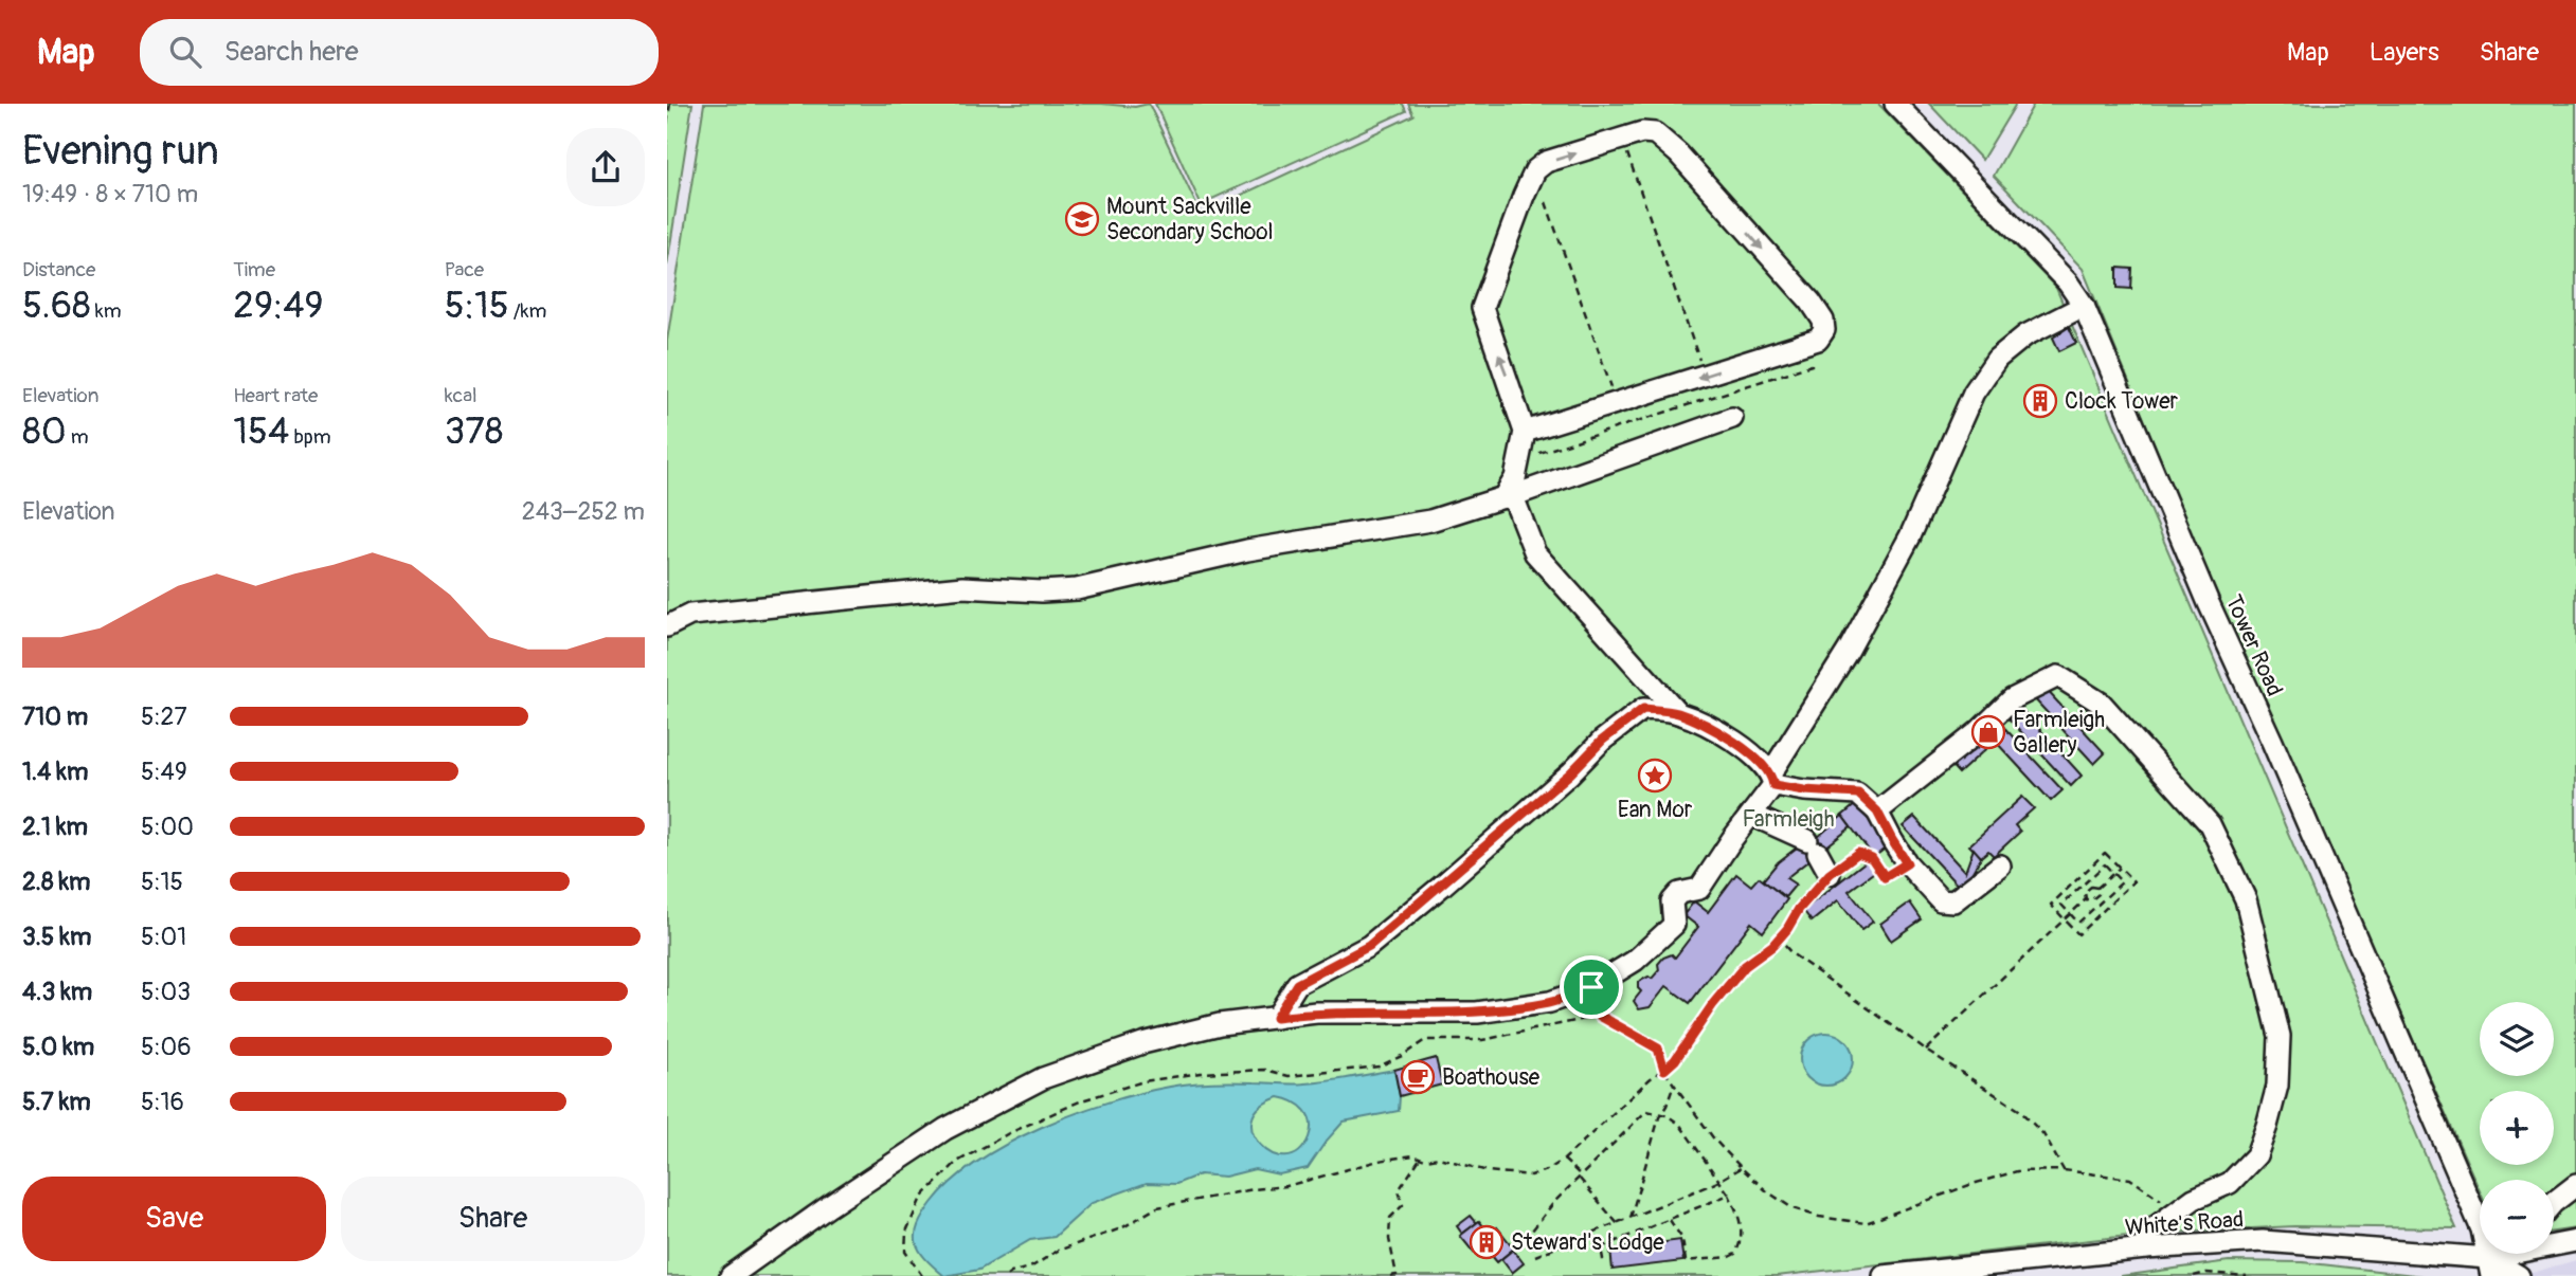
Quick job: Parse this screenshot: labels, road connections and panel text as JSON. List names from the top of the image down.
{
  "streets": {
    "street": ["Tower Road", "White's Road"]
  },
  "crossings": [
    ["Tower Road", "White's Road"]
  ],
  "parks": ["Farmleigh"],
  "places": {
    "school or university": ["Mount Sackville Secondary School"],
    "building": ["Clock Tower", "Steward's Lodge"],
    "shop": ["Farmleigh Gallery"],
    "place": ["Ean Mor"],
    "cafe": ["Boathouse"]
  },
  "page": {
    "header": "Map",
    "search": "Search here",
    "nav": ["Map", "Layers", "Share"],
    "heading": ["Evening run", "19:49 · 8 × 710 m"],
    "stats": [
      ["Distance", "5.68 km"],
      ["Time", "29:49"],
      ["Pace", "5:15 /km"],
      ["Elevation", "80 m"],
      ["Heart rate", "154 bpm"],
      ["kcal", "378"]
    ],
    "chart": ["Elevation", "243–252 m"],
    "list": [
      {
        "name": "710 m",
        "note": "5:27"
      },
      {
        "name": "1.4 km",
        "note": "5:49"
      },
      {
        "name": "2.1 km",
        "note": "5:00"
      },
      {
        "name": "2.8 km",
        "note": "5:15"
      },
      {
        "name": "3.5 km",
        "note": "5:01"
      },
      {
        "name": "4.3 km",
        "note": "5:03"
      },
      {
        "name": "5.0 km",
        "note": "5:06"
      },
      {
        "name": "5.7 km",
        "note": "5:16"
      }
    ],
    "map_buttons": ["+", "−"],
    "buttons": ["Save", "Share"]
  }
}
